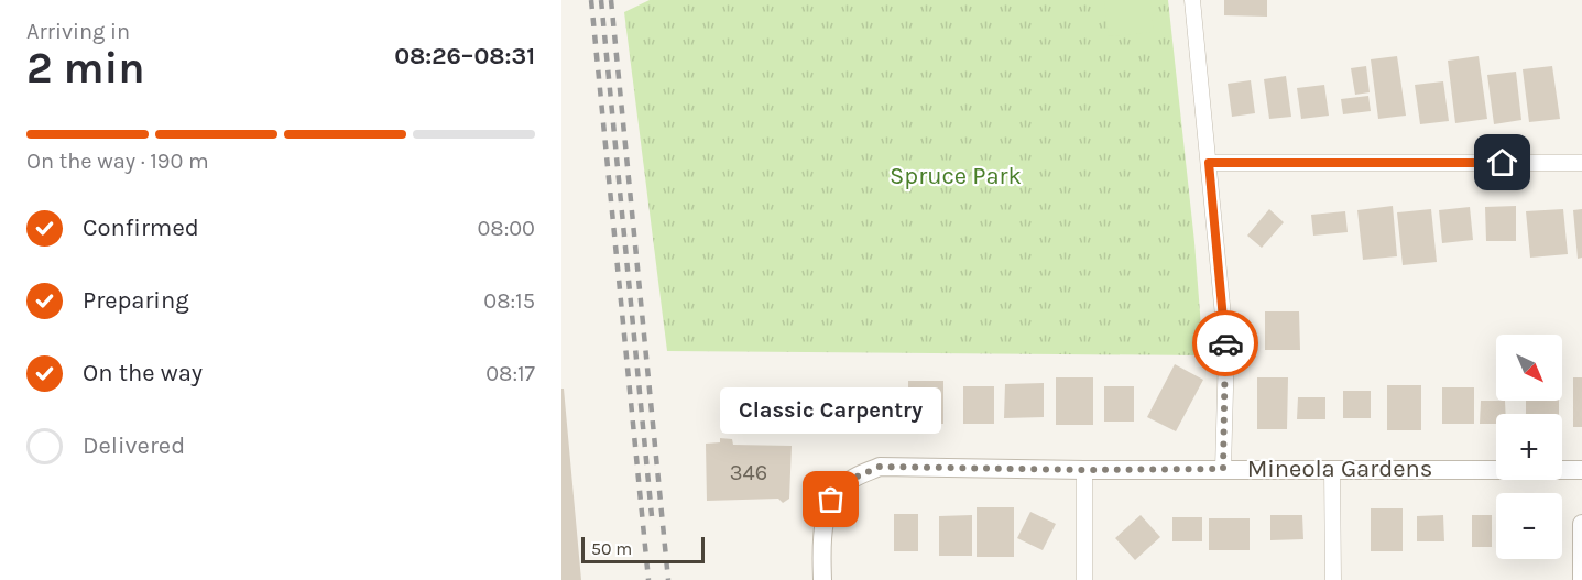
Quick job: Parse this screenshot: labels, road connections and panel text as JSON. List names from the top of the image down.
{
  "streets": {
    "street": ["Mineola Gardens"]
  },
  "parks": ["Spruce Park"],
  "places": ["Classic Carpentry"],
  "house_numbers": ["346"],
  "scale_bar": "50 m",
  "north": "bottom right",
  "page": {
    "heading": ["2 min", "Arriving in", "08:26–08:31"],
    "bar": "On the way · 190 m",
    "list": [
      ["Confirmed", "08:00"],
      ["Preparing", "08:15"],
      ["On the way", "08:17"],
      "Delivered"
    ],
    "map_buttons": ["+", "−"],
    "bubble": "Classic Carpentry",
    "scale": "50 m"
  }
}
